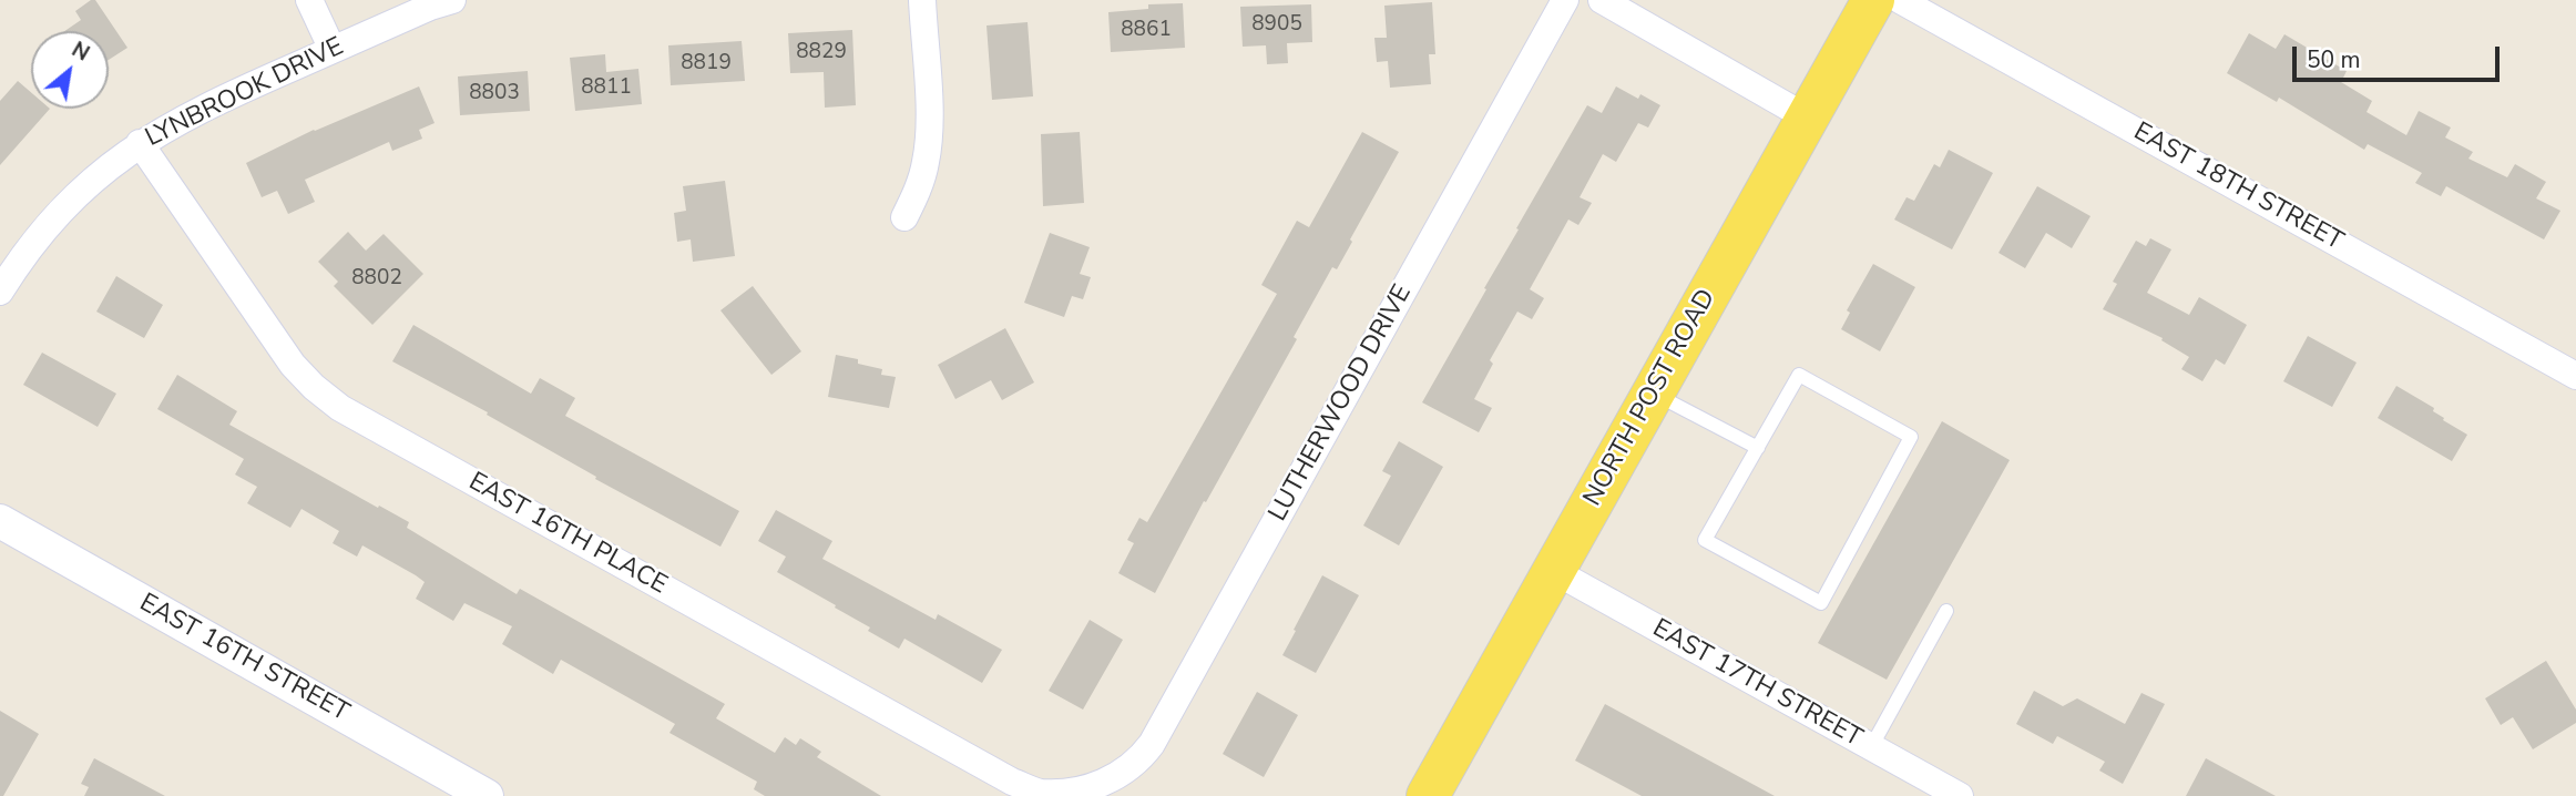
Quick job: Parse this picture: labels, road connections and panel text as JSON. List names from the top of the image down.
{
  "streets": {
    "main road": ["NORTH POST ROAD"],
    "street": [
      "LYNBROOK DRIVE",
      "EAST 18TH STREET",
      "LUTHERWOOD DRIVE",
      "EAST 16TH PLACE",
      "EAST 16TH STREET",
      "EAST 17TH STREET"
    ]
  },
  "crossings": [
    ["LYNBROOK DRIVE", "EAST 16TH PLACE"],
    ["NORTH POST ROAD", "EAST 17TH STREET"],
    ["LUTHERWOOD DRIVE", "EAST 16TH PLACE"]
  ],
  "house_numbers": [
    "8905",
    "8861",
    "8829",
    "8819",
    "8811",
    "8803",
    "8802"
  ],
  "scale_bar": "50 m",
  "north": "top right"
}
